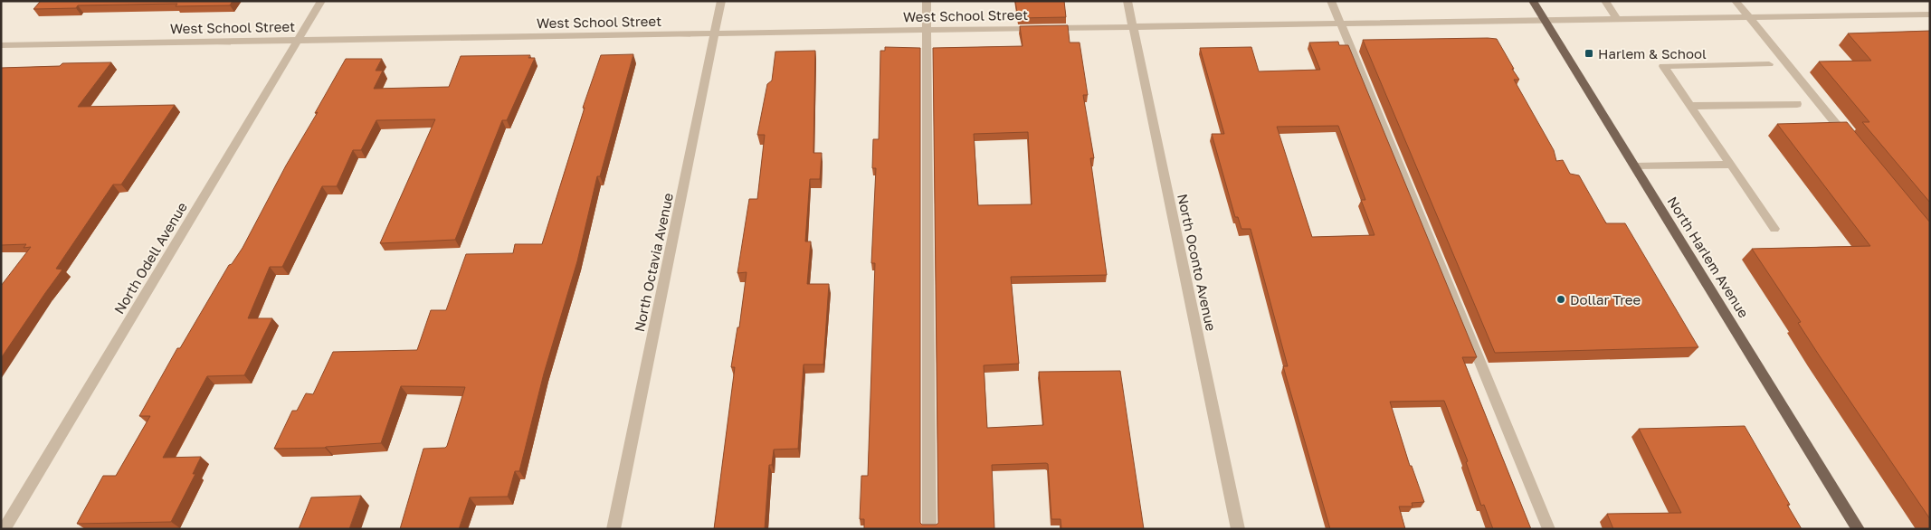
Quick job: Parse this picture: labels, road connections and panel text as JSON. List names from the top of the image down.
{
  "streets": {
    "main road": ["North Harlem Avenue"],
    "street": [
      "West School Street",
      "North Odell Avenue",
      "North Octavia Avenue",
      "North Oconto Avenue"
    ]
  },
  "crossings": [
    ["West School Street", "North Harlem Avenue"],
    ["West School Street", "North Odell Avenue"],
    ["West School Street", "North Octavia Avenue"],
    ["West School Street", "North Oconto Avenue"]
  ],
  "places": {
    "transit": ["Harlem & School"],
    "other": ["Dollar Tree"]
  }
}
